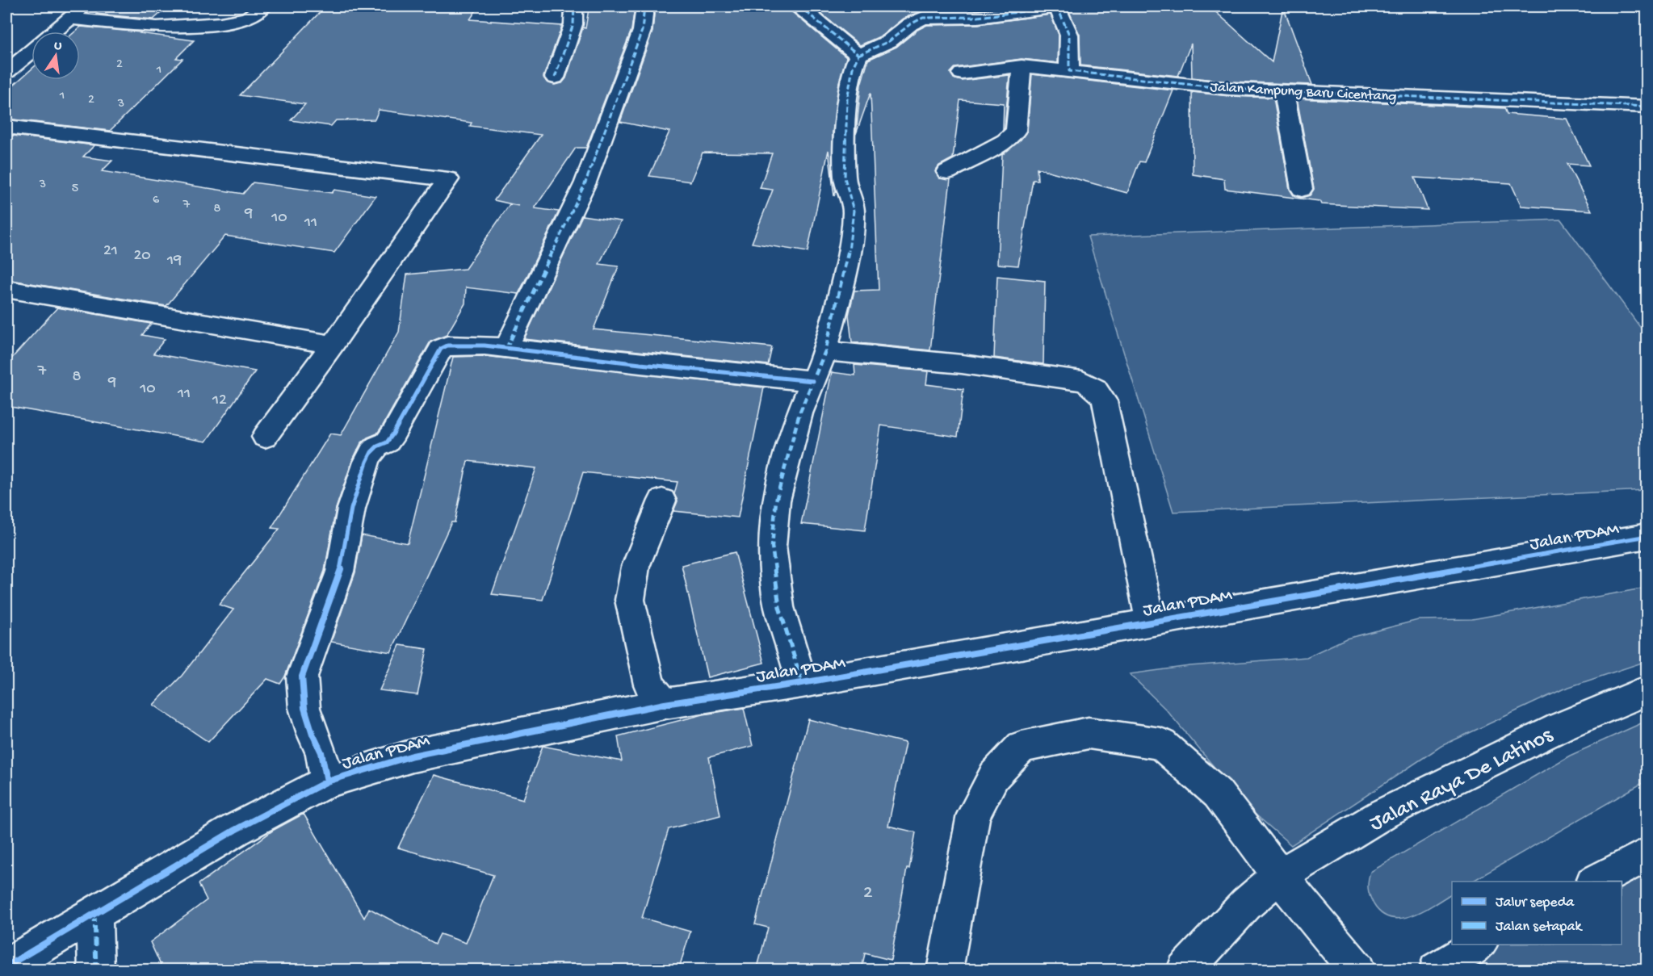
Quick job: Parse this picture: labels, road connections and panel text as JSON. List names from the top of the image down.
{
  "streets": {
    "street": ["Jalan Kampung Baru Cicentang", "Jalan PDAM", "Jalan Raya De Latinos"]
  },
  "house_numbers": [
    "2",
    "1",
    "1",
    "2",
    "3",
    "3",
    "5",
    "6",
    "7",
    "8",
    "9",
    "10",
    "11",
    "21",
    "20",
    "19",
    "7",
    "8",
    "9",
    "10",
    "11",
    "12",
    "2"
  ],
  "legend": ["Jalur sepeda", "Jalan setapak"],
  "north": "top"
}
